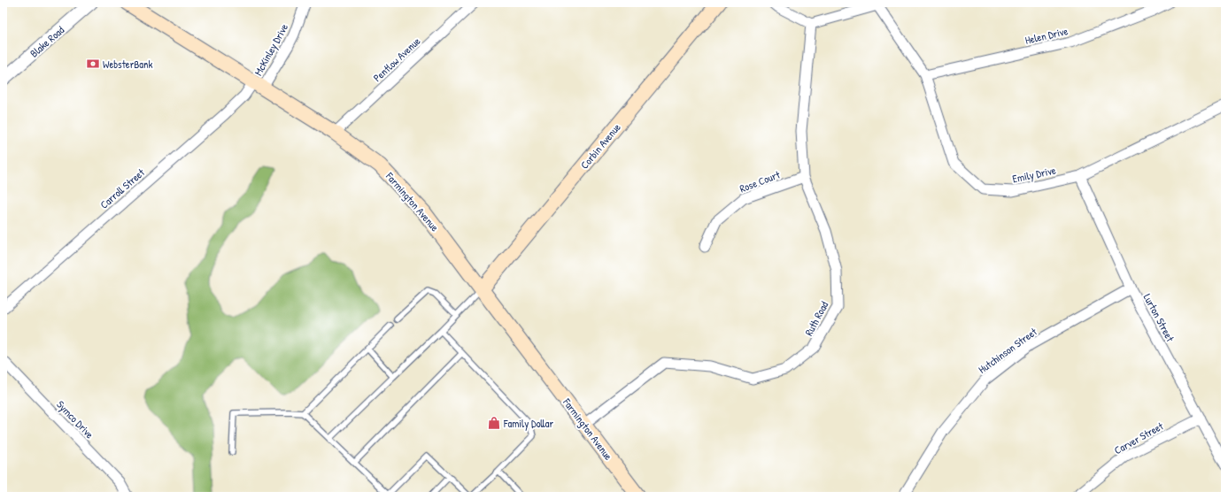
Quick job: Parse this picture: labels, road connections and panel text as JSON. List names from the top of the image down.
{
  "streets": {
    "main road": ["Corbin Avenue", "Farmington Avenue"],
    "street": [
      "Helen Drive",
      "Blake Road",
      "McKinley Drive",
      "Pentlow Avenue",
      "Emily Drive",
      "Rose Court",
      "Carroll Street",
      "Lurton Street",
      "Ruth Road",
      "Hutchinson Street",
      "Symco Drive",
      "Carver Street"
    ]
  },
  "crossings": [
    ["Helen Drive", "Emily Drive"],
    ["McKinley Drive", "Carroll Street"],
    ["McKinley Drive", "Farmington Avenue"],
    ["Pentlow Avenue", "Farmington Avenue"],
    ["Corbin Avenue", "Farmington Avenue"],
    ["Emily Drive", "Lurton Street"],
    ["Rose Court", "Ruth Road"],
    ["Carroll Street", "Farmington Avenue"],
    ["Farmington Avenue", "Ruth Road"],
    ["Lurton Street", "Hutchinson Street"],
    ["Lurton Street", "Carver Street"]
  ],
  "places": {
    "bank": ["WebsterBank"],
    "shop": ["Family Dollar"]
  }
}
